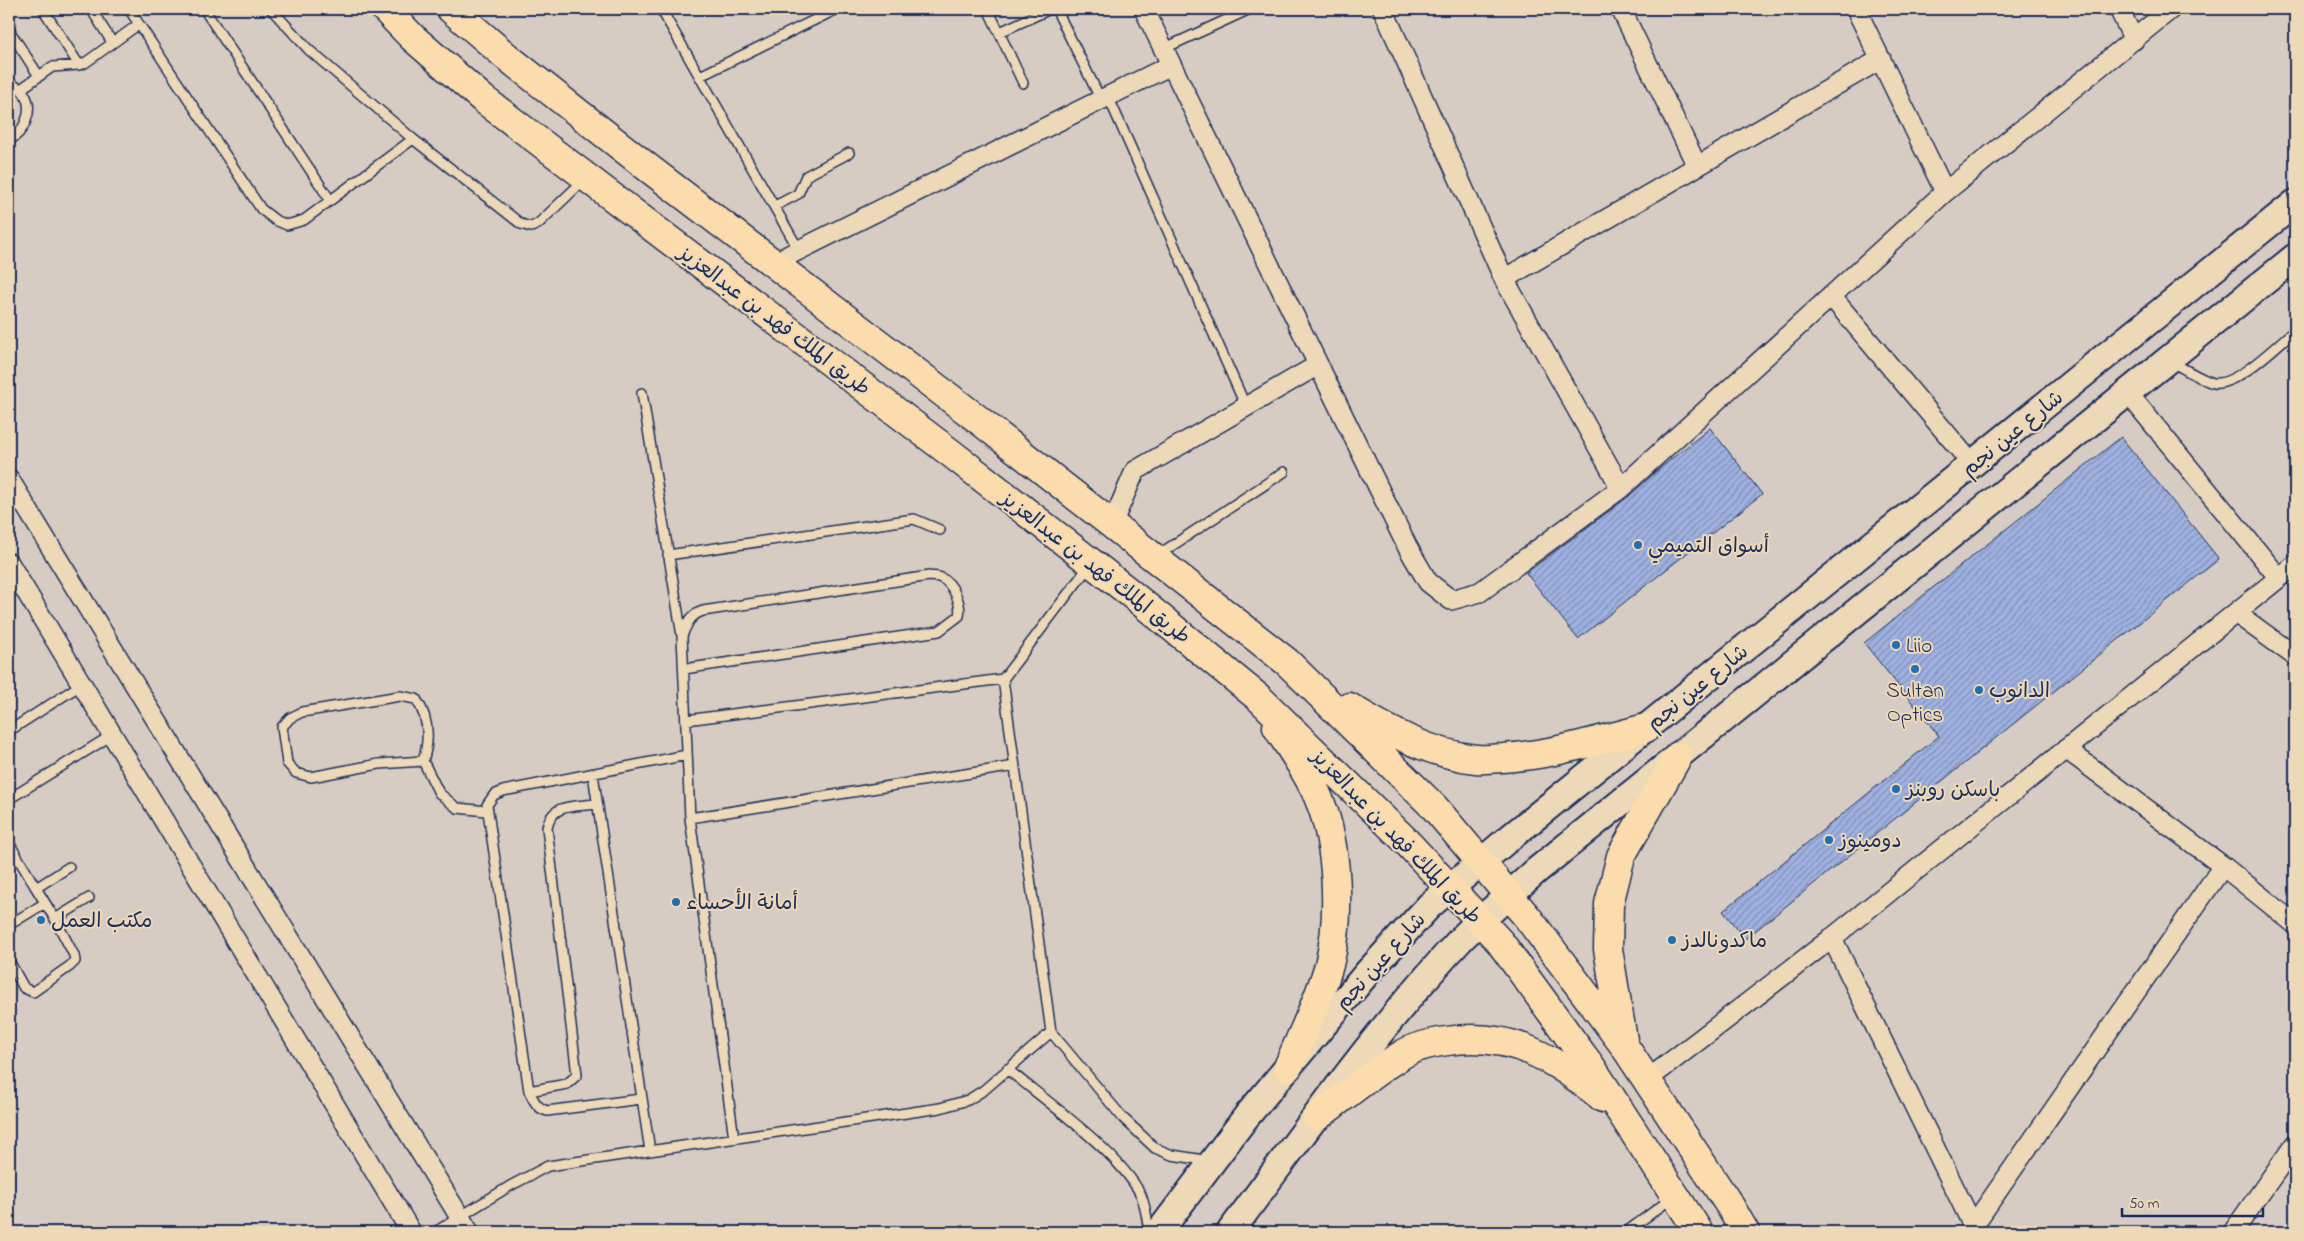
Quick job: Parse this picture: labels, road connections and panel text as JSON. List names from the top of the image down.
{
  "streets": {
    "main road": ["طريق الملك فهد بن عبدالعزيز", "شارع عين نجم"]
  },
  "crossings": [
    ["طريق الملك فهد بن عبدالعزيز", "شارع عين نجم"]
  ],
  "places": [
    "أسواق التميمي",
    "Liio",
    "Sultan Optics",
    "الدانوب",
    "باسكن روبنز",
    "دومينوز",
    "أمانة الأحساء",
    "مكتب العمل",
    "ماكدونالدز"
  ],
  "scale_bar": "50 m"
}
